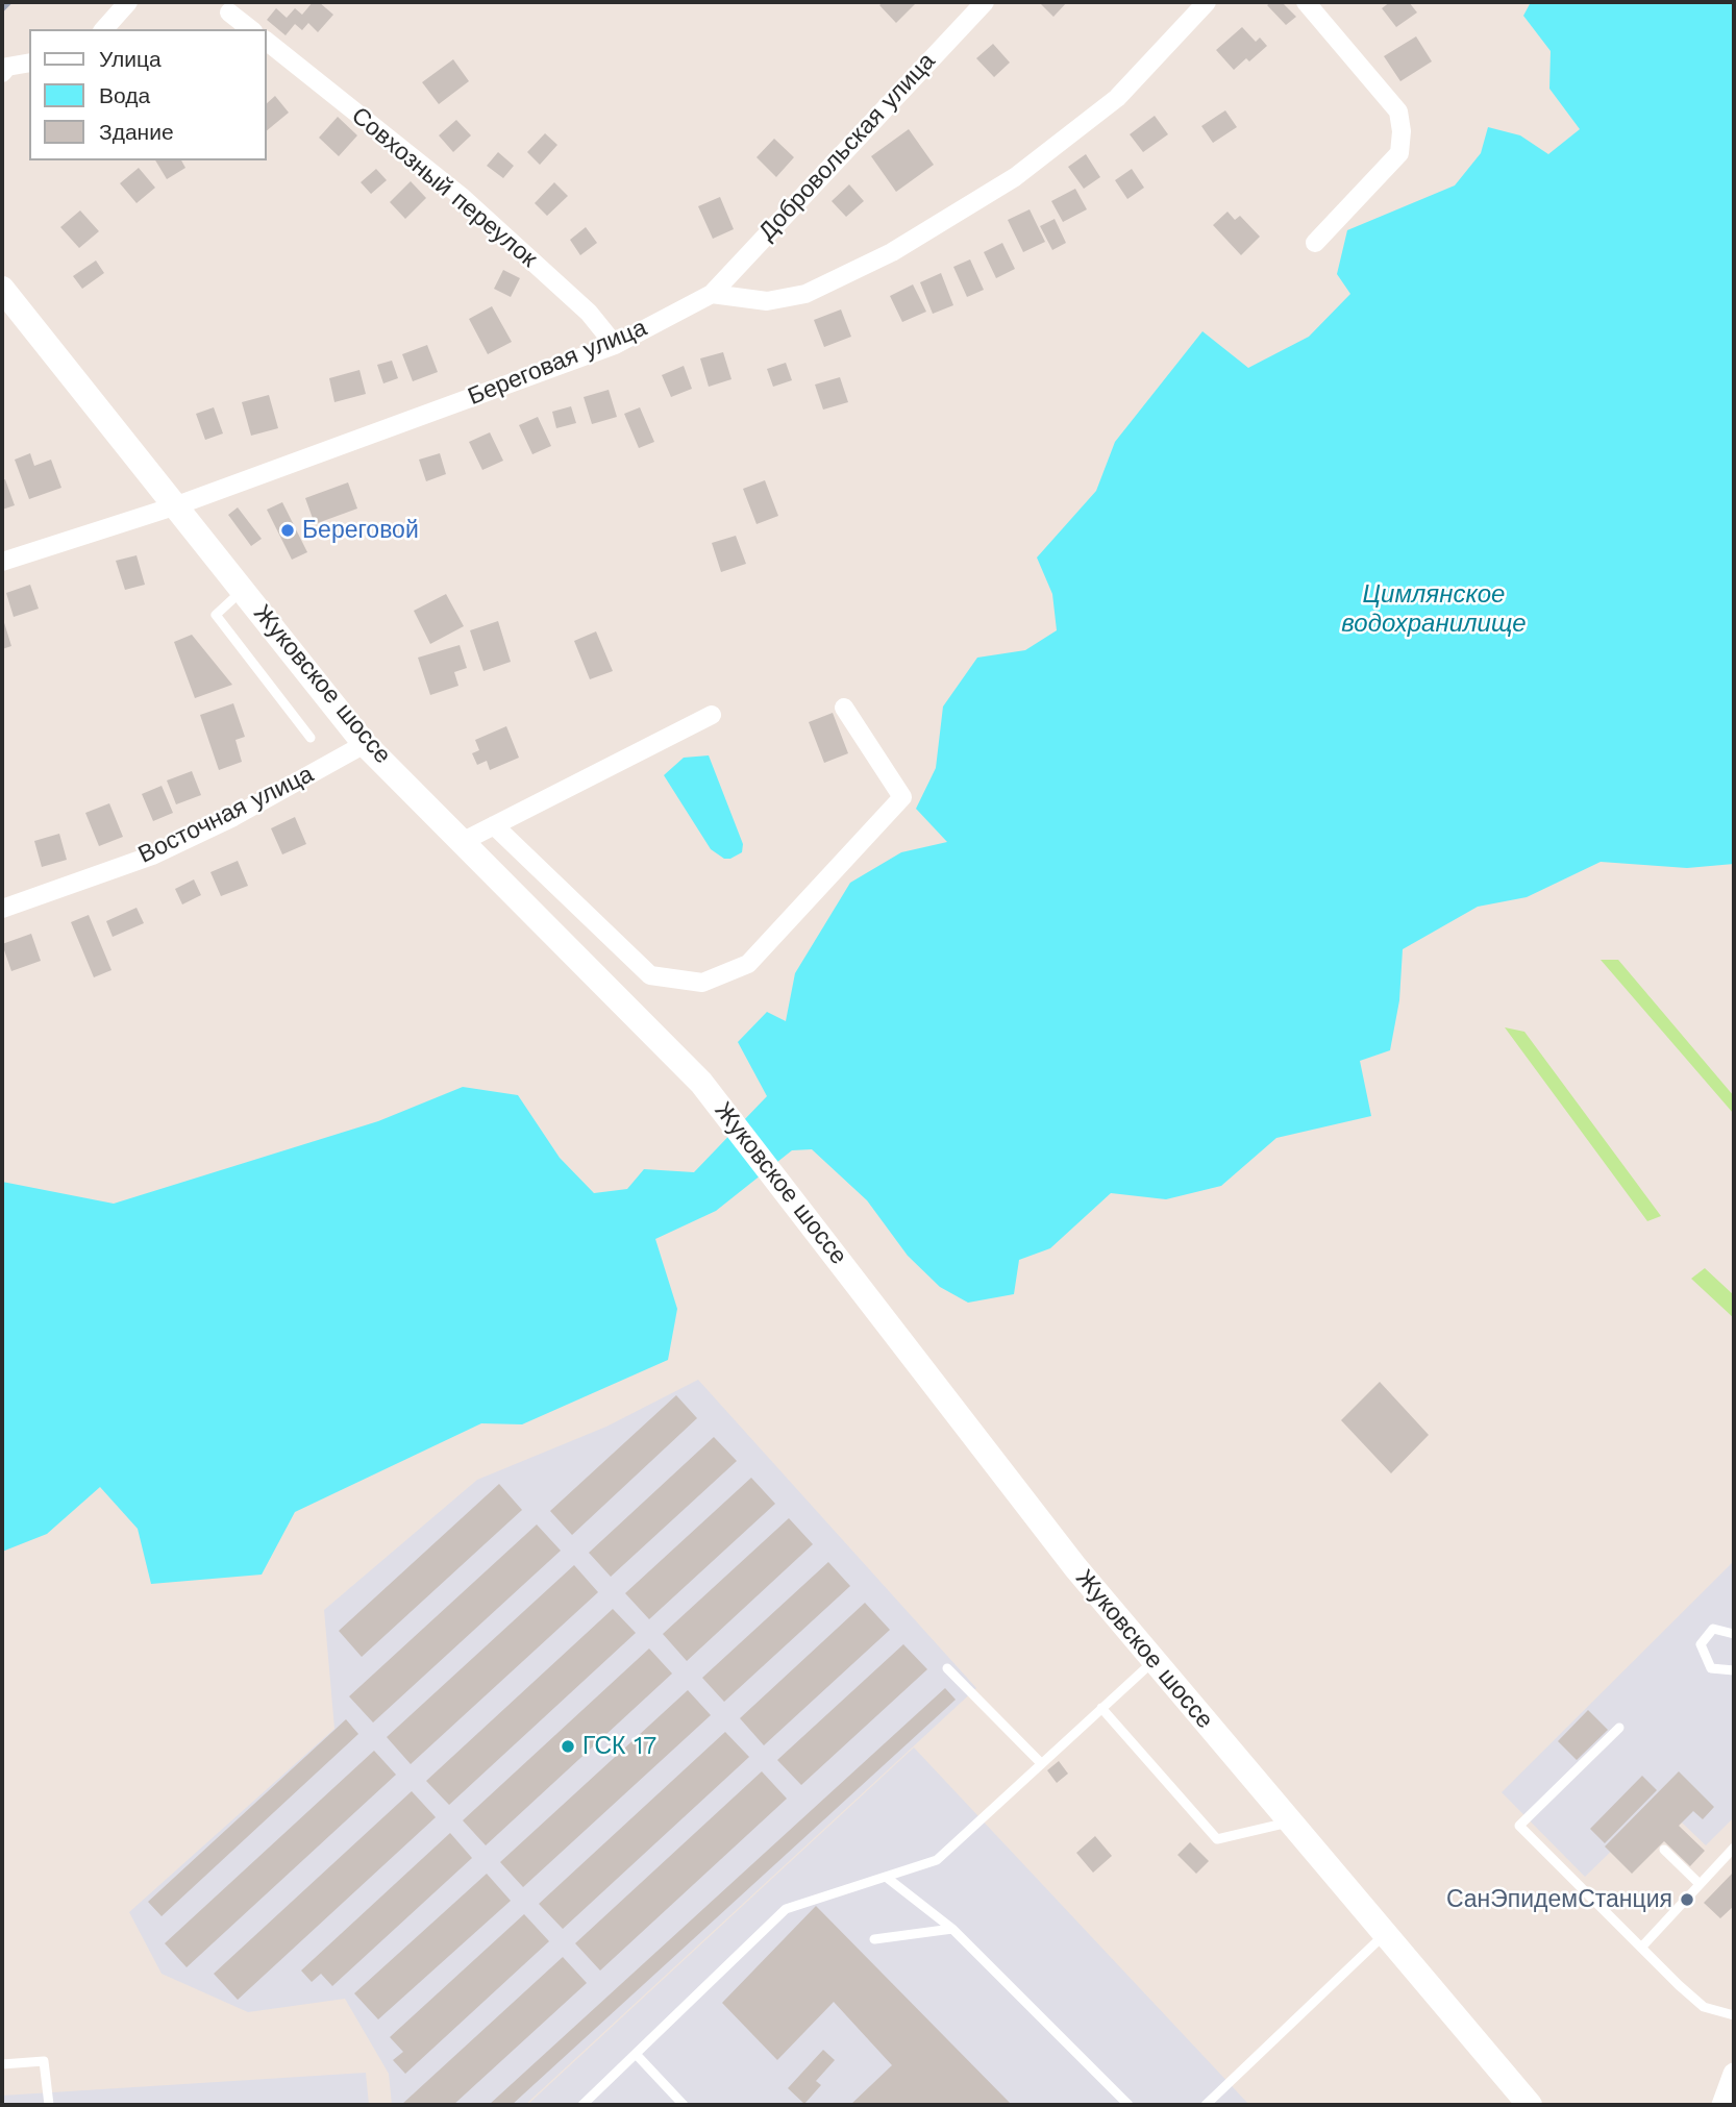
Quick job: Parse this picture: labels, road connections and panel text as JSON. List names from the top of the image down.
{
  "streets": {
    "main road": ["Жуковское шоссе"],
    "street": [
      "Добровольская улица",
      "Совхозный переулок",
      "Береговая улица",
      "Восточная улица"
    ]
  },
  "crossings": [
    ["Добровольская улица", "Береговая улица"],
    ["Совхозный переулок", "Береговая улица"],
    ["Береговая улица", "Жуковское шоссе"],
    ["Жуковское шоссе", "Восточная улица"]
  ],
  "water": ["Цимлянское водохранилище"],
  "places": ["Береговой", "ГСК 17", "СанЭпидемСтанция"],
  "legend": ["Улица", "Вода", "Здание"]
}
